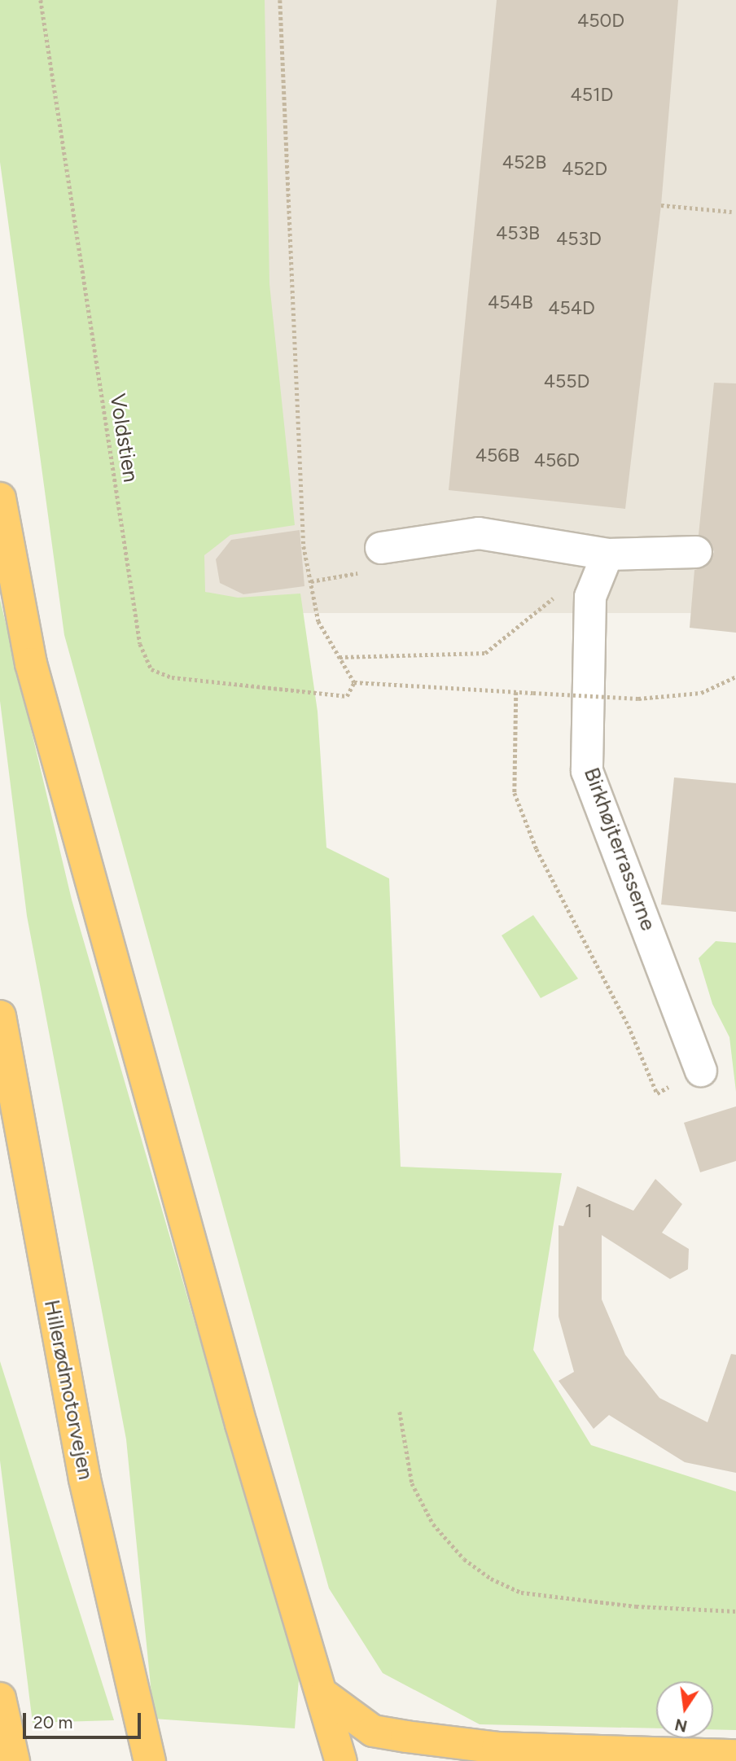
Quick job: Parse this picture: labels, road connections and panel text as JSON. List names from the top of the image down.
{
  "streets": {
    "highway": ["Hillerødmotorvejen"],
    "street": ["Birkhøjterrasserne"],
    "path": ["Voldstien"]
  },
  "house_numbers": [
    "450D",
    "451D",
    "452B",
    "452D",
    "453B",
    "453D",
    "454B",
    "454D",
    "455D",
    "456B",
    "456D",
    "1"
  ],
  "scale_bar": "20 m",
  "north": "bottom"
}
